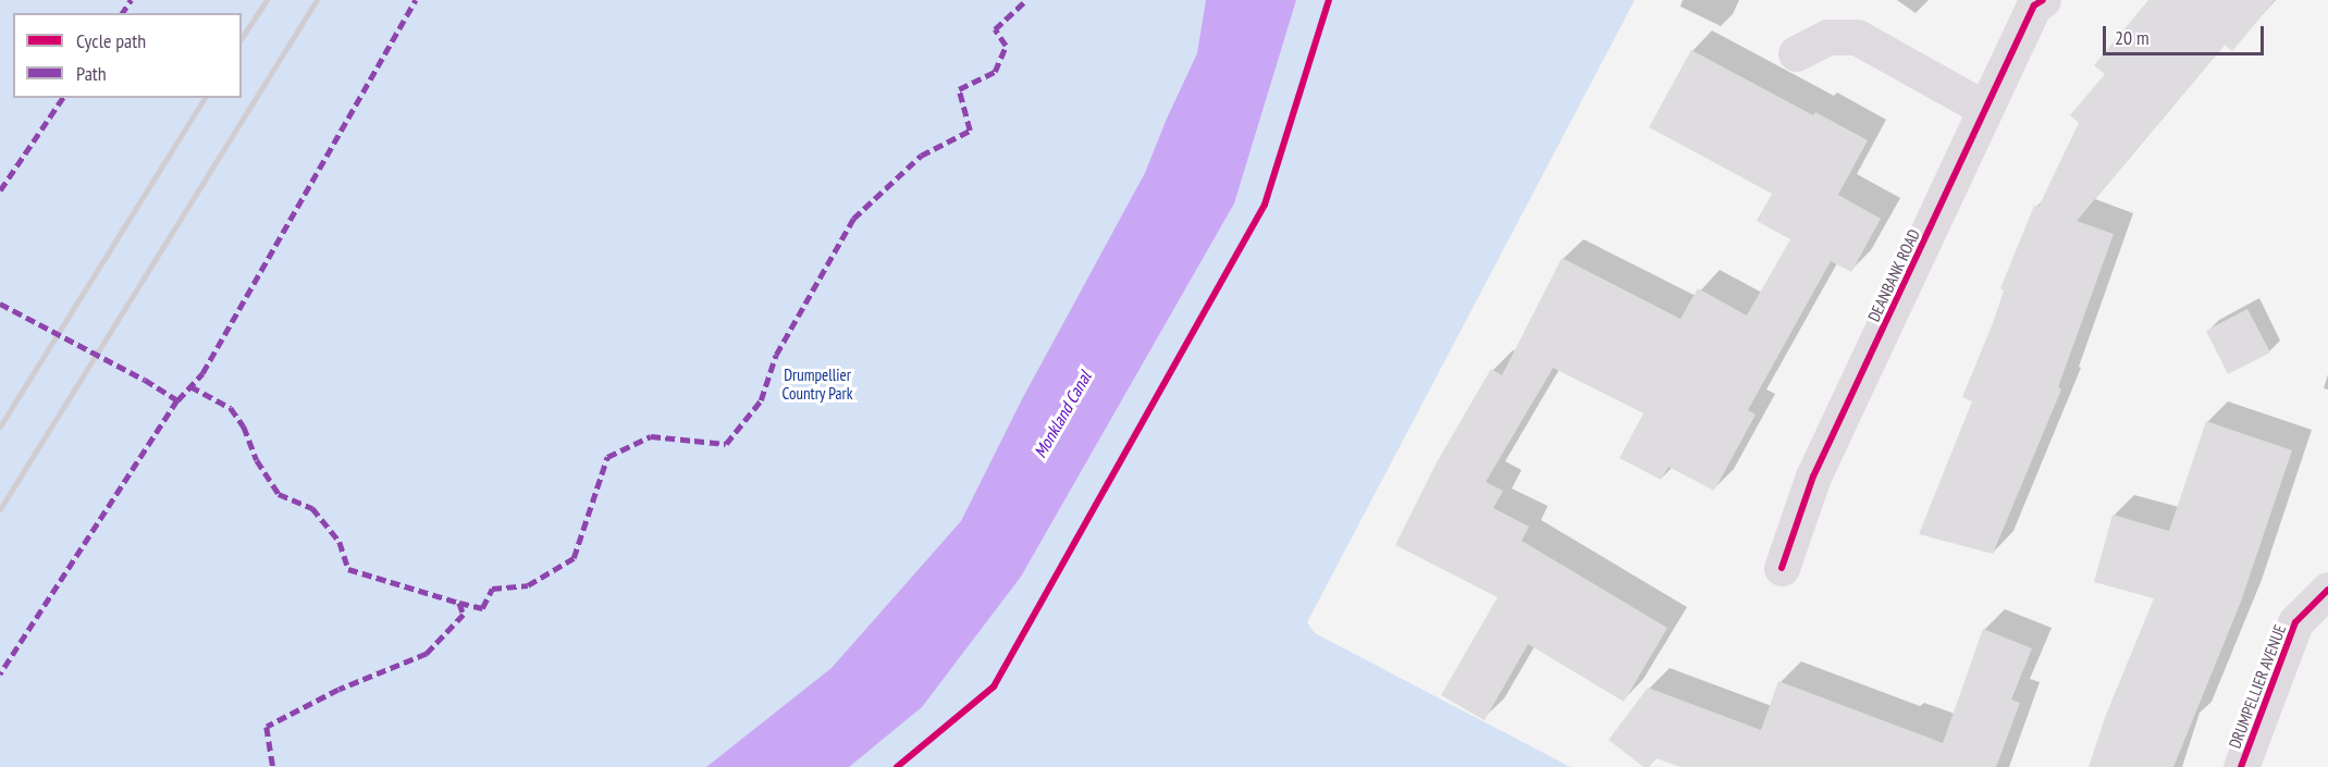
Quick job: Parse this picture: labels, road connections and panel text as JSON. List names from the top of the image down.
{
  "streets": {
    "street": ["DEANBANK ROAD", "DRUMPELLIER AVENUE"]
  },
  "water": ["Monkland Canal"],
  "parks": ["Drumpellier Country Park"],
  "legend": ["Cycle path", "Path"],
  "scale_bar": "20 m"
}
